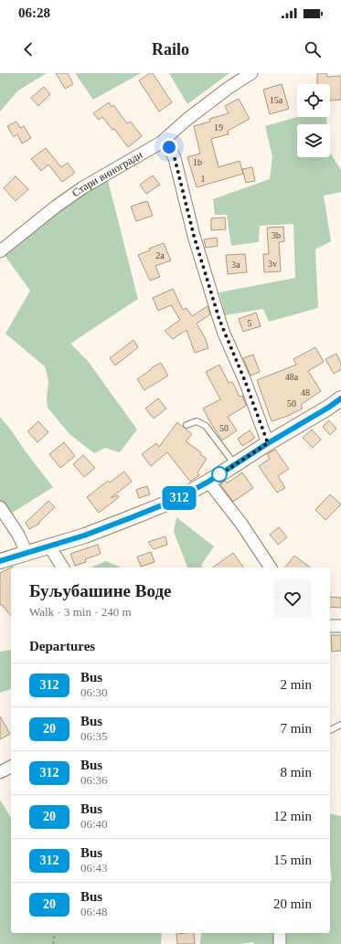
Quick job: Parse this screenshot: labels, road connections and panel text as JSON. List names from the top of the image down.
{
  "streets": {
    "street": ["Стари виногради"]
  },
  "lines": ["bus line 312"],
  "house_numbers": [
    "15a",
    "19",
    "1b",
    "1",
    "3b",
    "2a",
    "3v",
    "3a",
    "5",
    "48a",
    "48",
    "50",
    "50"
  ],
  "page": {
    "status": "06:28",
    "header": "Railo",
    "on_map": "312",
    "heading": [
      ["Буљубашине Воде", "Walk · 3 min · 240 m"],
      "Departures"
    ],
    "list": [
      {
        "mark": "312",
        "name": "Bus",
        "note": "06:30",
        "value": "2 min"
      },
      {
        "mark": "20",
        "name": "Bus",
        "note": "06:35",
        "value": "7 min"
      },
      {
        "mark": "312",
        "name": "Bus",
        "note": "06:36",
        "value": "8 min"
      },
      {
        "mark": "20",
        "name": "Bus",
        "note": "06:40",
        "value": "12 min"
      },
      {
        "mark": "312",
        "name": "Bus",
        "note": "06:43",
        "value": "15 min"
      },
      {
        "mark": "20",
        "name": "Bus",
        "note": "06:48",
        "value": "20 min"
      }
    ]
  }
}
